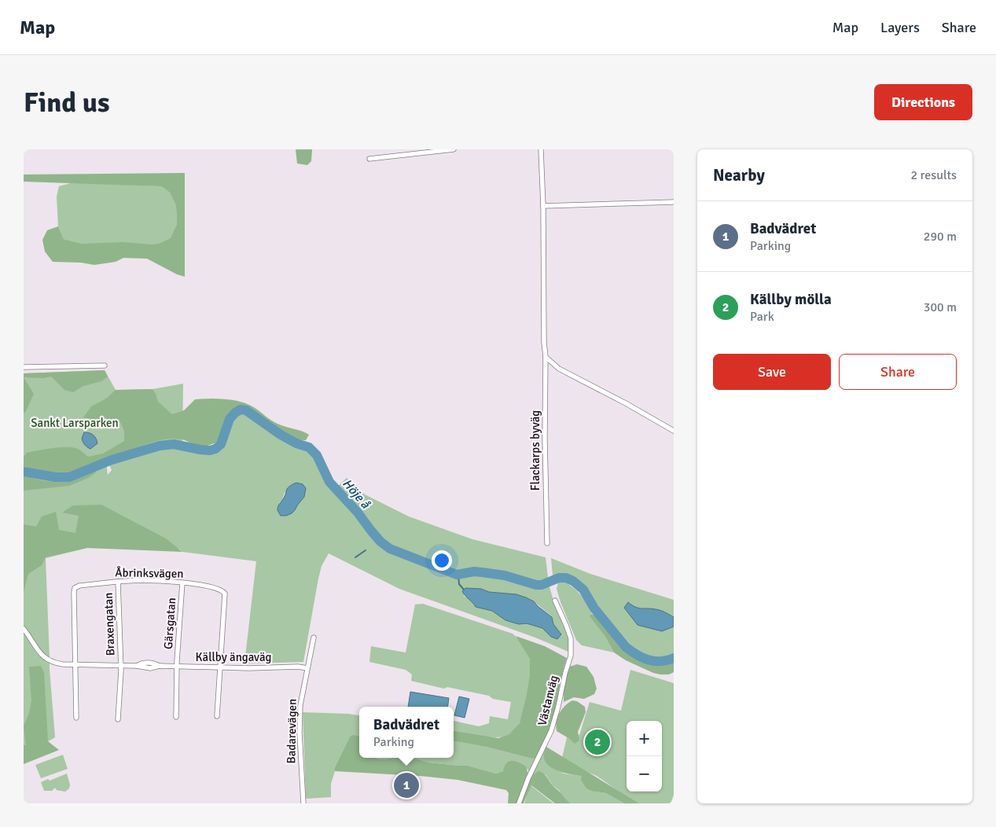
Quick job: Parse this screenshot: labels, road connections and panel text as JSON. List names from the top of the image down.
{
  "streets": {
    "street": [
      "Flackarps byväg",
      "Åbrinksvägen",
      "Gärsgatan",
      "Braxengatan",
      "Källby ängaväg",
      "Västanväg",
      "Badarevägen"
    ]
  },
  "crossings": [
    ["Åbrinksvägen", "Gärsgatan"],
    ["Åbrinksvägen", "Braxengatan"],
    ["Åbrinksvägen", "Källby ängaväg"],
    ["Gärsgatan", "Källby ängaväg"],
    ["Braxengatan", "Källby ängaväg"],
    ["Källby ängaväg", "Badarevägen"]
  ],
  "water": ["Höje å"],
  "parks": ["Sankt Larsparken"],
  "page": {
    "header": "Map",
    "nav": ["Map", "Layers", "Share"],
    "buttons": [
      "Directions",
      ["Save", "Share"]
    ],
    "title": "Find us",
    "heading": ["Nearby", "2 results"],
    "list": [
      {
        "mark": "1",
        "name": "Badvädret",
        "note": "Parking",
        "value": "290 m"
      },
      {
        "mark": "2",
        "name": "Källby mölla",
        "note": "Park",
        "value": "300 m"
      }
    ],
    "popup": ["Badvädret", "Parking"],
    "map_buttons": ["+", "−"],
    "pins": ["2", "1"]
  }
}
